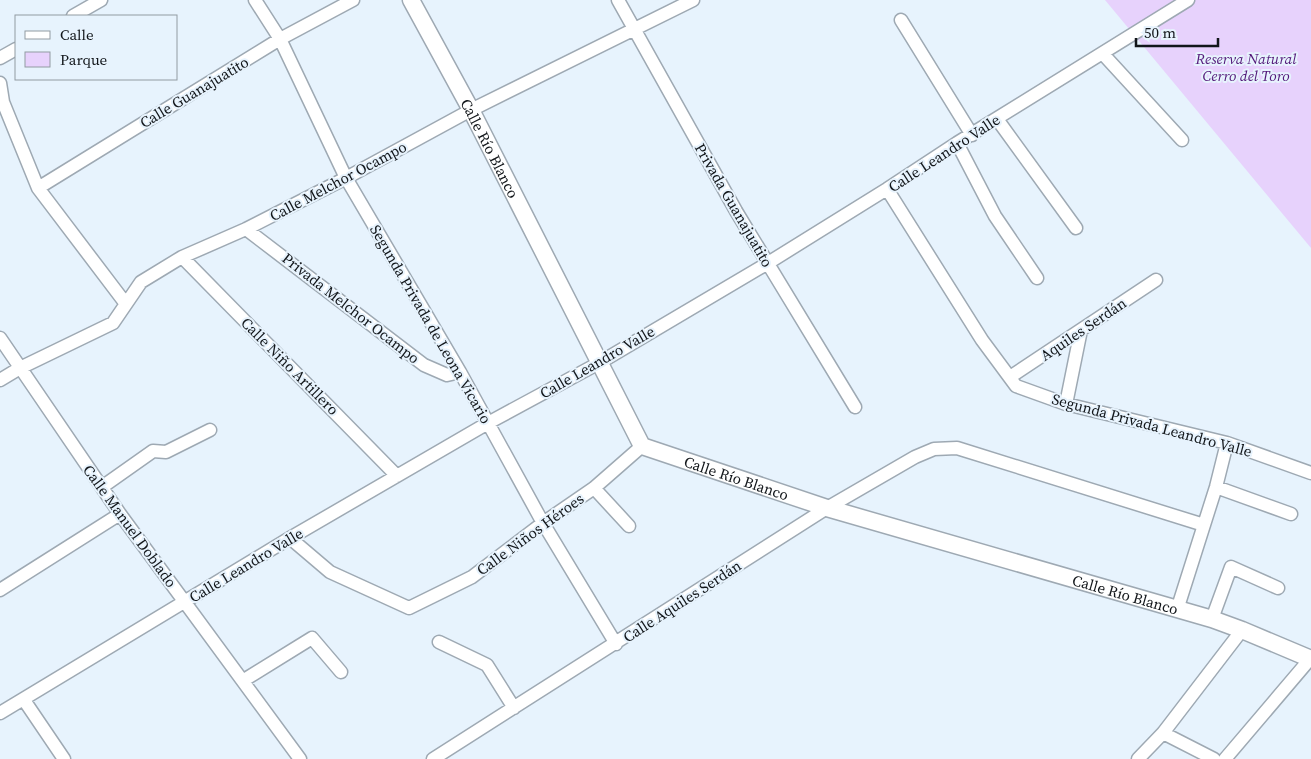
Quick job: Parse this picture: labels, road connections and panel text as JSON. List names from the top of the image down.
{
  "streets": {
    "street": [
      "Calle Guanajuatito",
      "Calle Río Blanco",
      "Calle Leandro Valle",
      "Calle Melchor Ocampo",
      "Privada Guanajuatito",
      "Privada Melchor Ocampo",
      "Segunda Privada de Leona Vicario",
      "Aquiles Serdán",
      "Calle Niño Artillero",
      "Segunda Privada Leandro Valle",
      "Calle Manuel Doblado",
      "Calle Niños Héroes",
      "Calle Aquiles Serdán"
    ]
  },
  "crossings": [
    ["Calle Guanajuatito", "Segunda Privada de Leona Vicario"],
    ["Calle Río Blanco", "Calle Leandro Valle"],
    ["Calle Río Blanco", "Calle Melchor Ocampo"],
    ["Calle Río Blanco", "Calle Niños Héroes"],
    ["Calle Río Blanco", "Calle Aquiles Serdán"],
    ["Calle Leandro Valle", "Privada Guanajuatito"],
    ["Calle Leandro Valle", "Segunda Privada de Leona Vicario"],
    ["Calle Leandro Valle", "Calle Niño Artillero"],
    ["Calle Leandro Valle", "Segunda Privada Leandro Valle"],
    ["Calle Leandro Valle", "Calle Manuel Doblado"],
    ["Calle Leandro Valle", "Calle Niños Héroes"],
    ["Calle Melchor Ocampo", "Privada Guanajuatito"],
    ["Calle Melchor Ocampo", "Privada Melchor Ocampo"],
    ["Calle Melchor Ocampo", "Segunda Privada de Leona Vicario"],
    ["Calle Melchor Ocampo", "Calle Niño Artillero"],
    ["Calle Melchor Ocampo", "Calle Manuel Doblado"],
    ["Privada Melchor Ocampo", "Segunda Privada de Leona Vicario"],
    ["Segunda Privada de Leona Vicario", "Calle Niños Héroes"],
    ["Segunda Privada de Leona Vicario", "Calle Aquiles Serdán"],
    ["Aquiles Serdán", "Segunda Privada Leandro Valle"]
  ],
  "parks": ["Reserva Natural Cerro del Toro"],
  "legend": ["Calle", "Parque"],
  "scale_bar": "50 m"
}
